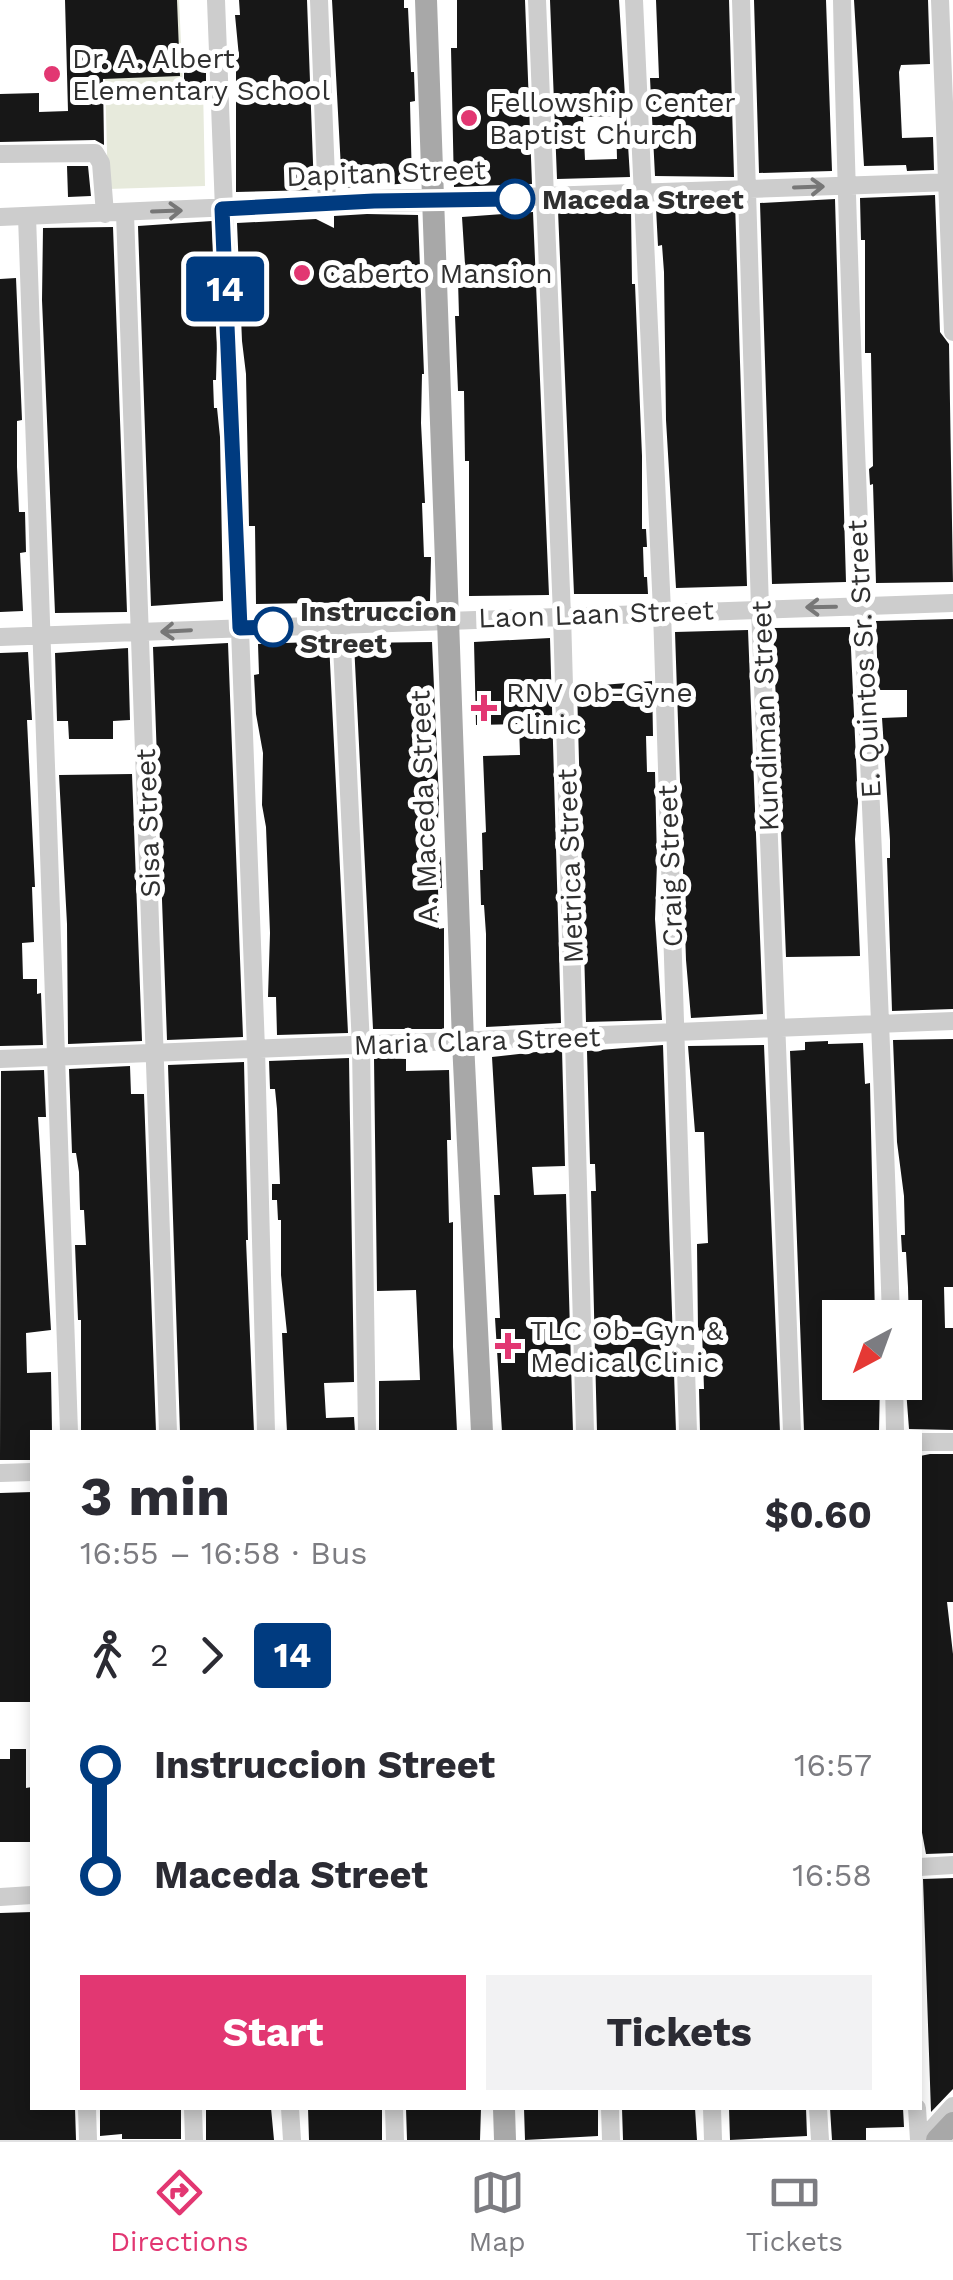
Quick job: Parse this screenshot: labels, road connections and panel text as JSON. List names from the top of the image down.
{
  "streets": {
    "main road": ["Dapitan Street", "A. Maceda Street"],
    "street": [
      "Laon Laan Street",
      "E. Quintos Sr. Street",
      "Kundiman Street",
      "Sisa Street",
      "Metrica Street",
      "Craig Street",
      "Maria Clara Street"
    ]
  },
  "crossings": [
    ["Dapitan Street", "E. Quintos Sr. Street"],
    ["Dapitan Street", "Kundiman Street"],
    ["Dapitan Street", "A. Maceda Street"],
    ["Dapitan Street", "Sisa Street"],
    ["Dapitan Street", "Metrica Street"],
    ["Dapitan Street", "Craig Street"],
    ["Laon Laan Street", "E. Quintos Sr. Street"],
    ["Laon Laan Street", "Kundiman Street"],
    ["Laon Laan Street", "A. Maceda Street"],
    ["Laon Laan Street", "Sisa Street"],
    ["Laon Laan Street", "Metrica Street"],
    ["Laon Laan Street", "Craig Street"],
    ["E. Quintos Sr. Street", "Maria Clara Street"],
    ["Kundiman Street", "Maria Clara Street"],
    ["A. Maceda Street", "Maria Clara Street"],
    ["Sisa Street", "Maria Clara Street"],
    ["Metrica Street", "Maria Clara Street"],
    ["Craig Street", "Maria Clara Street"]
  ],
  "places": {
    "other": [
      "Dr. A. Albert Elementary School",
      "Fellowship Center Baptist Church",
      "Maceda Street",
      "Caberto Mansion",
      "Instruccion Street"
    ],
    "health": ["RNV Ob-Gyne Clinic", "TLC Ob-Gyn & Medical Clinic"]
  },
  "lines": ["bus line 14"],
  "north": "bottom left",
  "page": {
    "on_map": "14",
    "heading": ["3 min", "16:55 – 16:58 · Bus", "$0.60"],
    "legs": ["2", "14"],
    "list": [
      {
        "name": "Instruccion Street",
        "value": "16:57"
      },
      {
        "name": "Maceda Street",
        "value": "16:58"
      }
    ],
    "buttons": ["Start", "Tickets"],
    "tabs": ["Directions", "Map", "Tickets"]
  }
}
